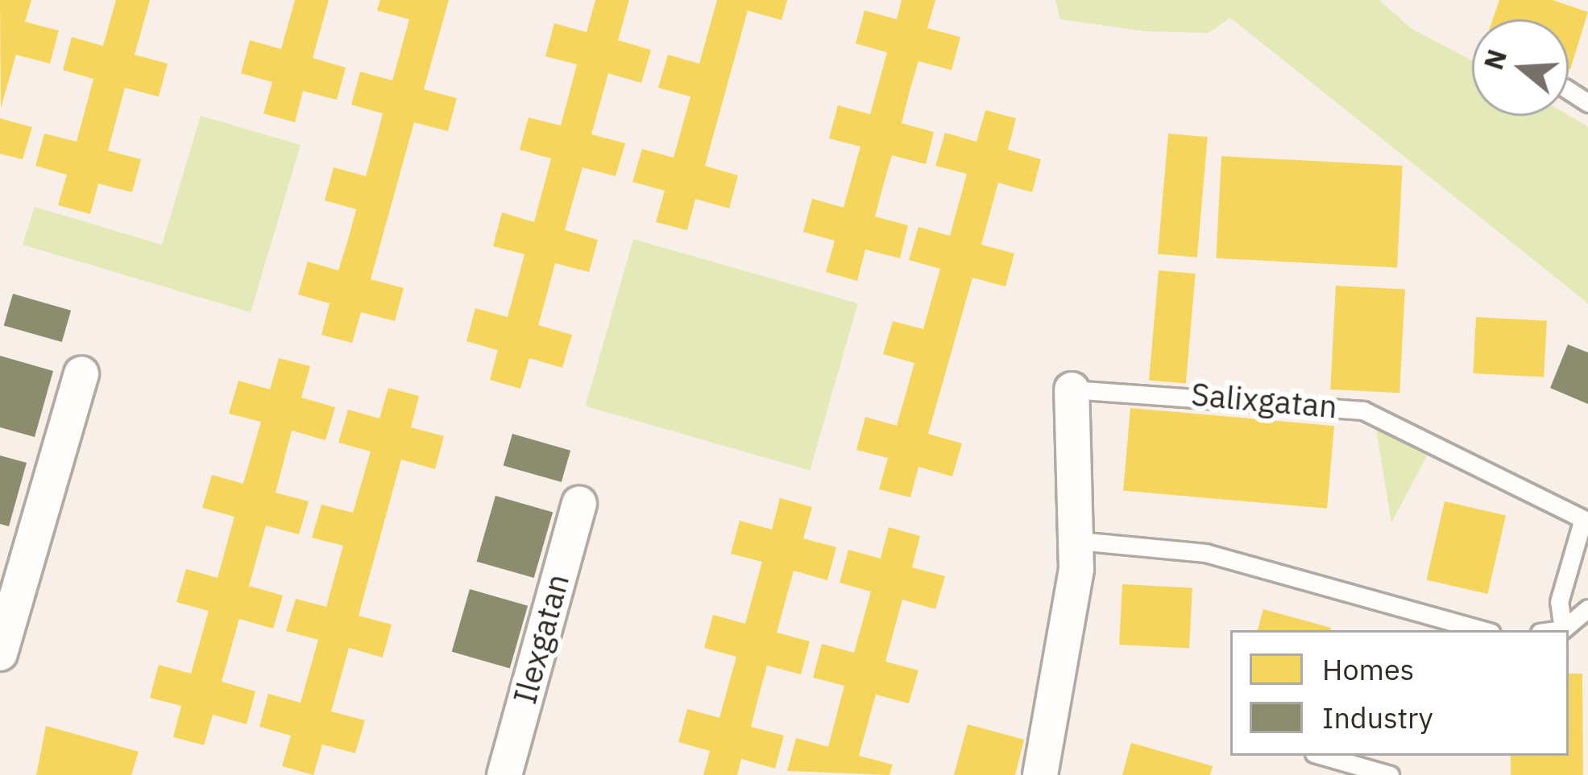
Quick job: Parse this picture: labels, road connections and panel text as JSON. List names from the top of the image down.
{
  "streets": {
    "street": ["Salixgatan", "Ilexgatan"]
  },
  "legend": ["Homes", "Industry"],
  "north": "left"
}
